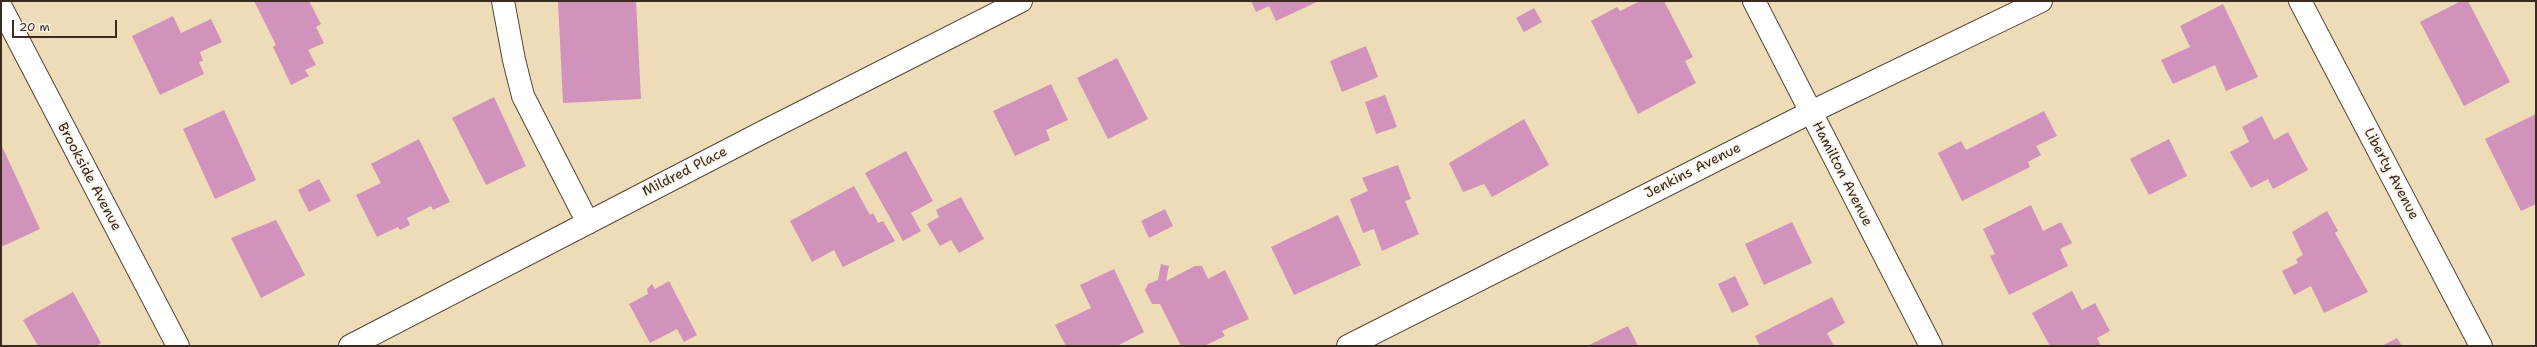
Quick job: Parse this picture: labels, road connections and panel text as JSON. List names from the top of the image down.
{
  "streets": {
    "street": [
      "Jenkins Avenue",
      "Mildred Place",
      "Hamilton Avenue",
      "Liberty Avenue",
      "Brookside Avenue"
    ]
  },
  "crossings": [
    ["Jenkins Avenue", "Hamilton Avenue"]
  ],
  "scale_bar": "20 m"
}
